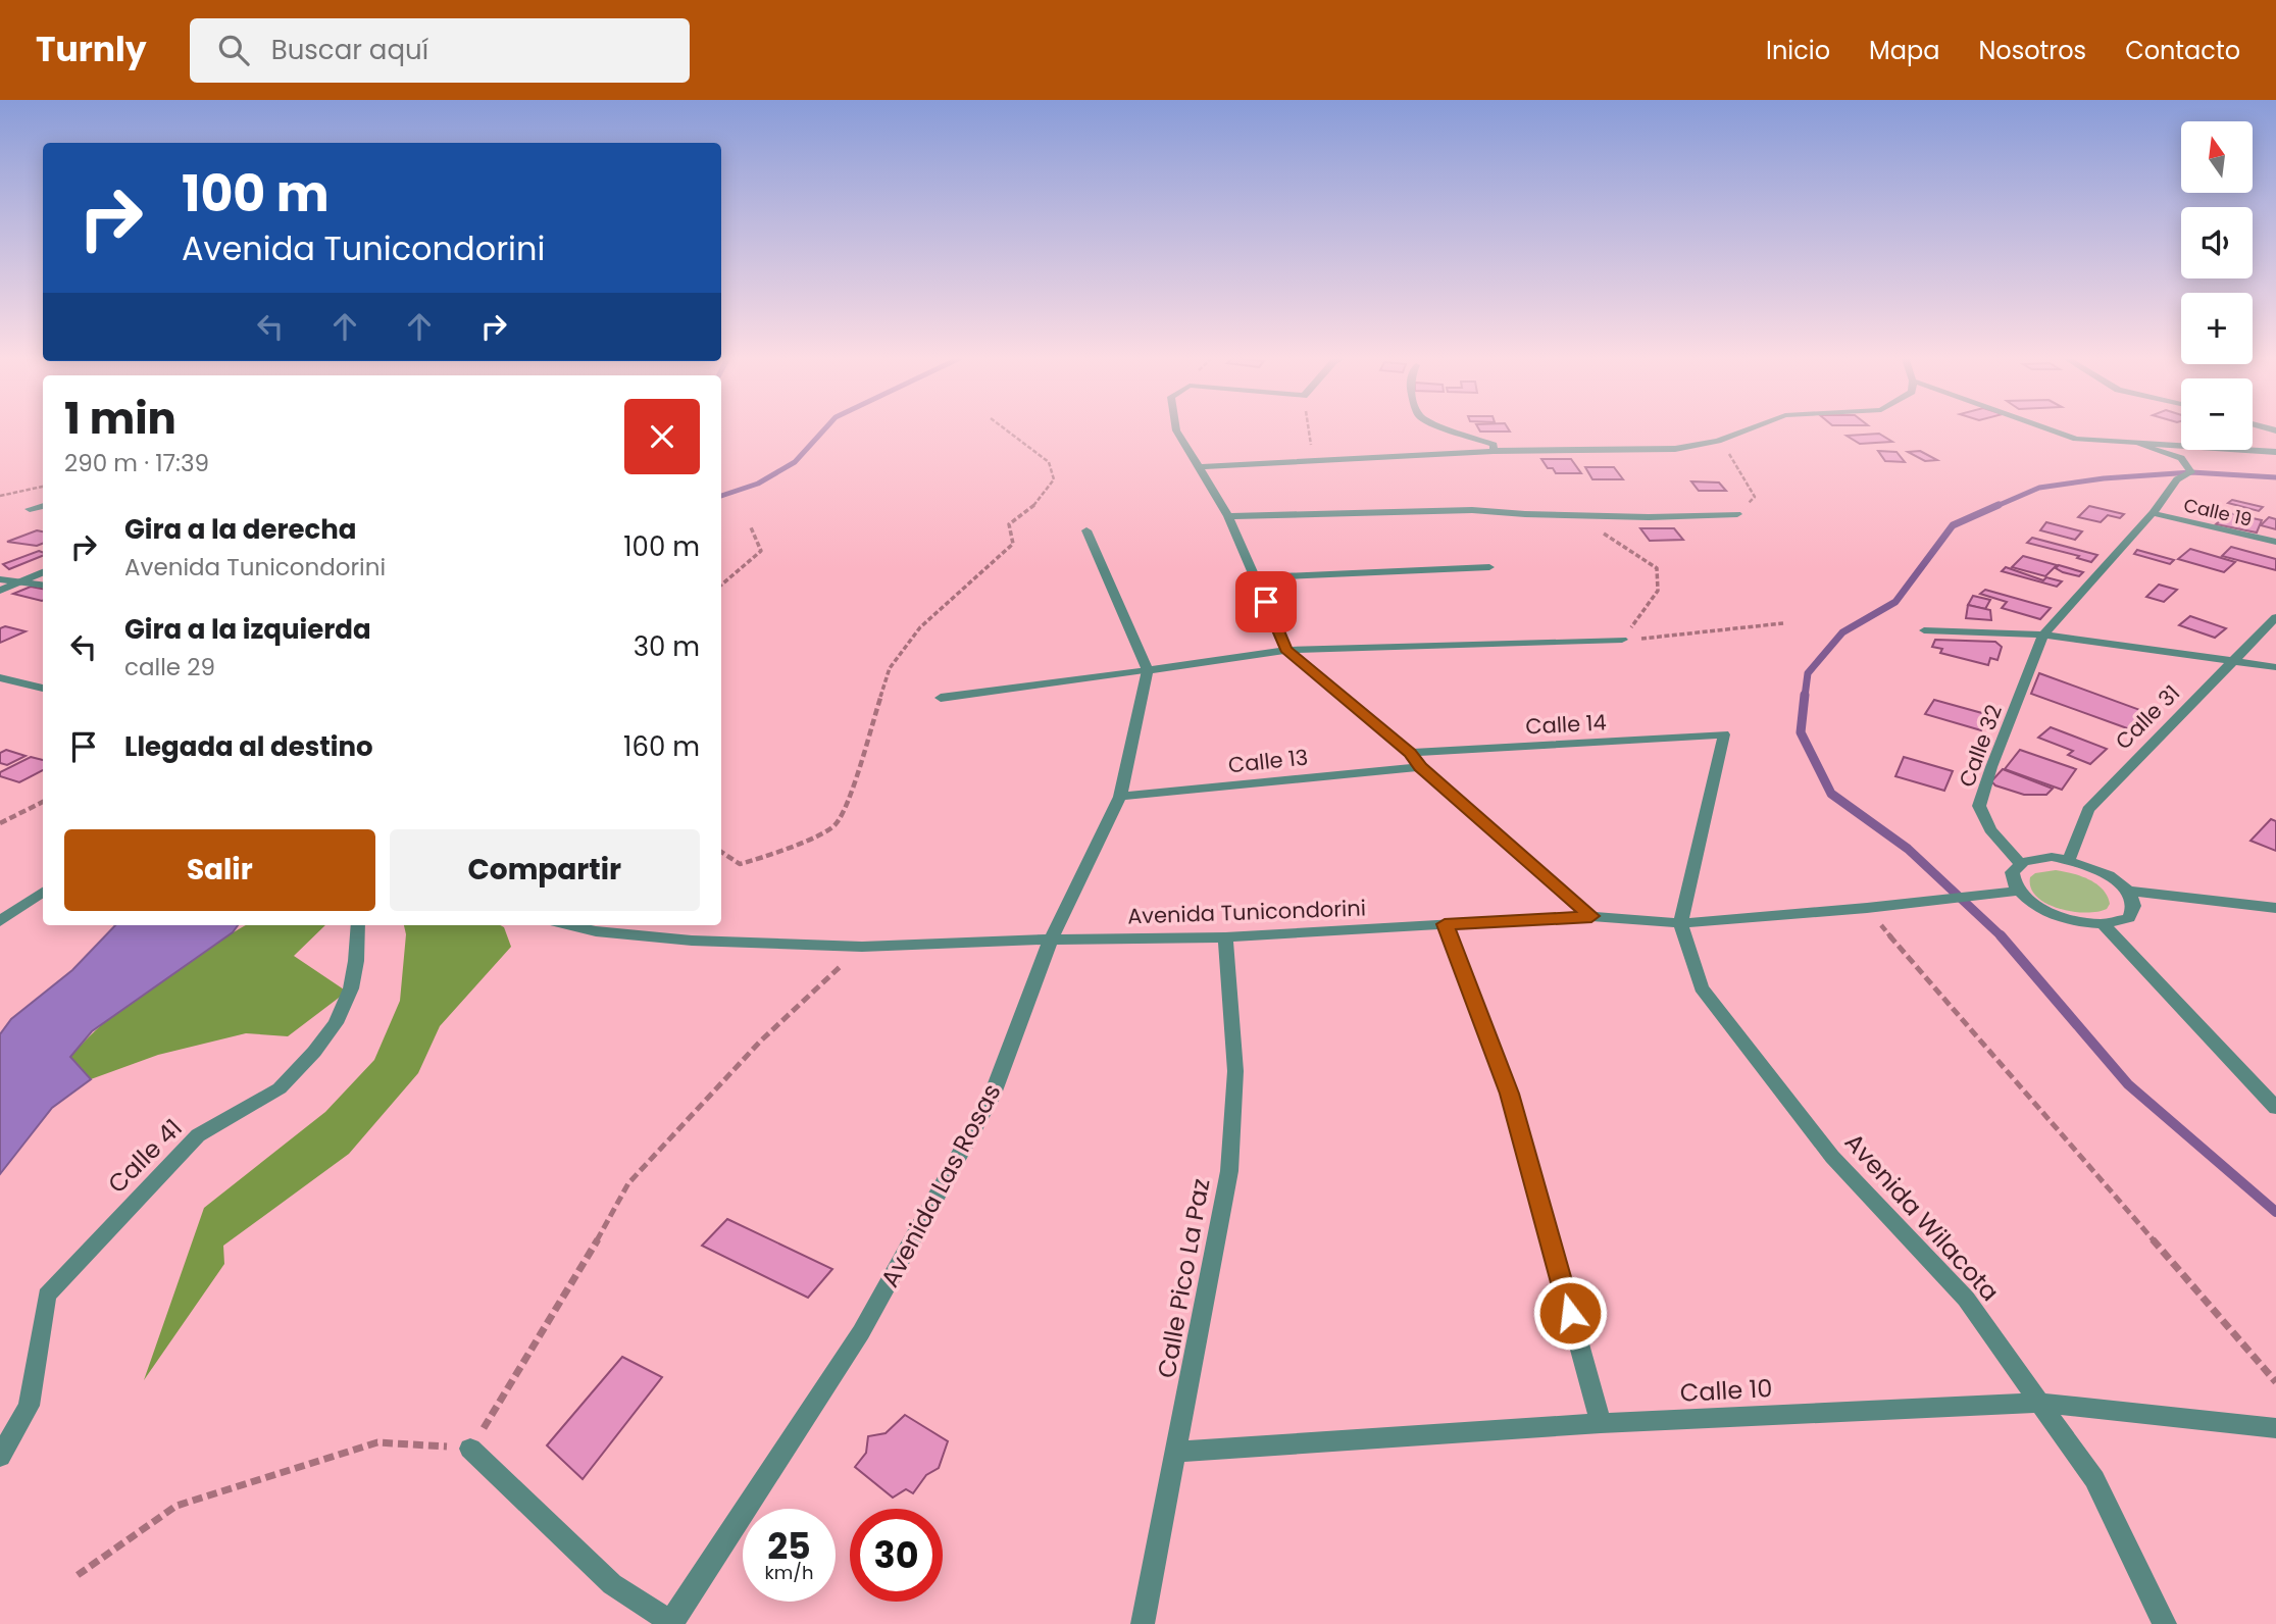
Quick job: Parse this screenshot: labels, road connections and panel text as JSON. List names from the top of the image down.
{
  "streets": {
    "street": [
      "Calle 19",
      "Calle 31",
      "Calle 14",
      "Calle 32",
      "Calle 13",
      "Avenida Tunicondorini",
      "Calle 41",
      "Avenida Las Rosas",
      "Avenida Wilacota",
      "Calle Pico La Paz",
      "Calle 10"
    ]
  },
  "crossings": [
    ["Calle 14", "Avenida Tunicondorini"],
    ["Calle 14", "Avenida Wilacota"],
    ["Calle 13", "Avenida Las Rosas"],
    ["Avenida Tunicondorini", "Avenida Las Rosas"],
    ["Avenida Tunicondorini", "Avenida Wilacota"],
    ["Avenida Tunicondorini", "Calle Pico La Paz"],
    ["Avenida Wilacota", "Calle 10"],
    ["Calle Pico La Paz", "Calle 10"]
  ],
  "north": "top",
  "page": {
    "header": "Turnly",
    "search": "Buscar aquí",
    "nav": [
      "Inicio",
      "Mapa",
      "Nosotros",
      "Contacto"
    ],
    "map_buttons": ["+", "−"],
    "turn": ["100 m", "Avenida Tunicondorini"],
    "heading": ["1 min", "290 m · 17:39"],
    "list": [
      {
        "name": "Gira a la derecha",
        "note": "Avenida Tunicondorini",
        "value": "100 m"
      },
      {
        "name": "Gira a la izquierda",
        "note": "calle 29",
        "value": "30 m"
      },
      {
        "name": "Llegada al destino",
        "value": "160 m"
      }
    ],
    "buttons": ["Salir", "Compartir"],
    "speed": "25 km/h",
    "limit": "30"
  }
}
